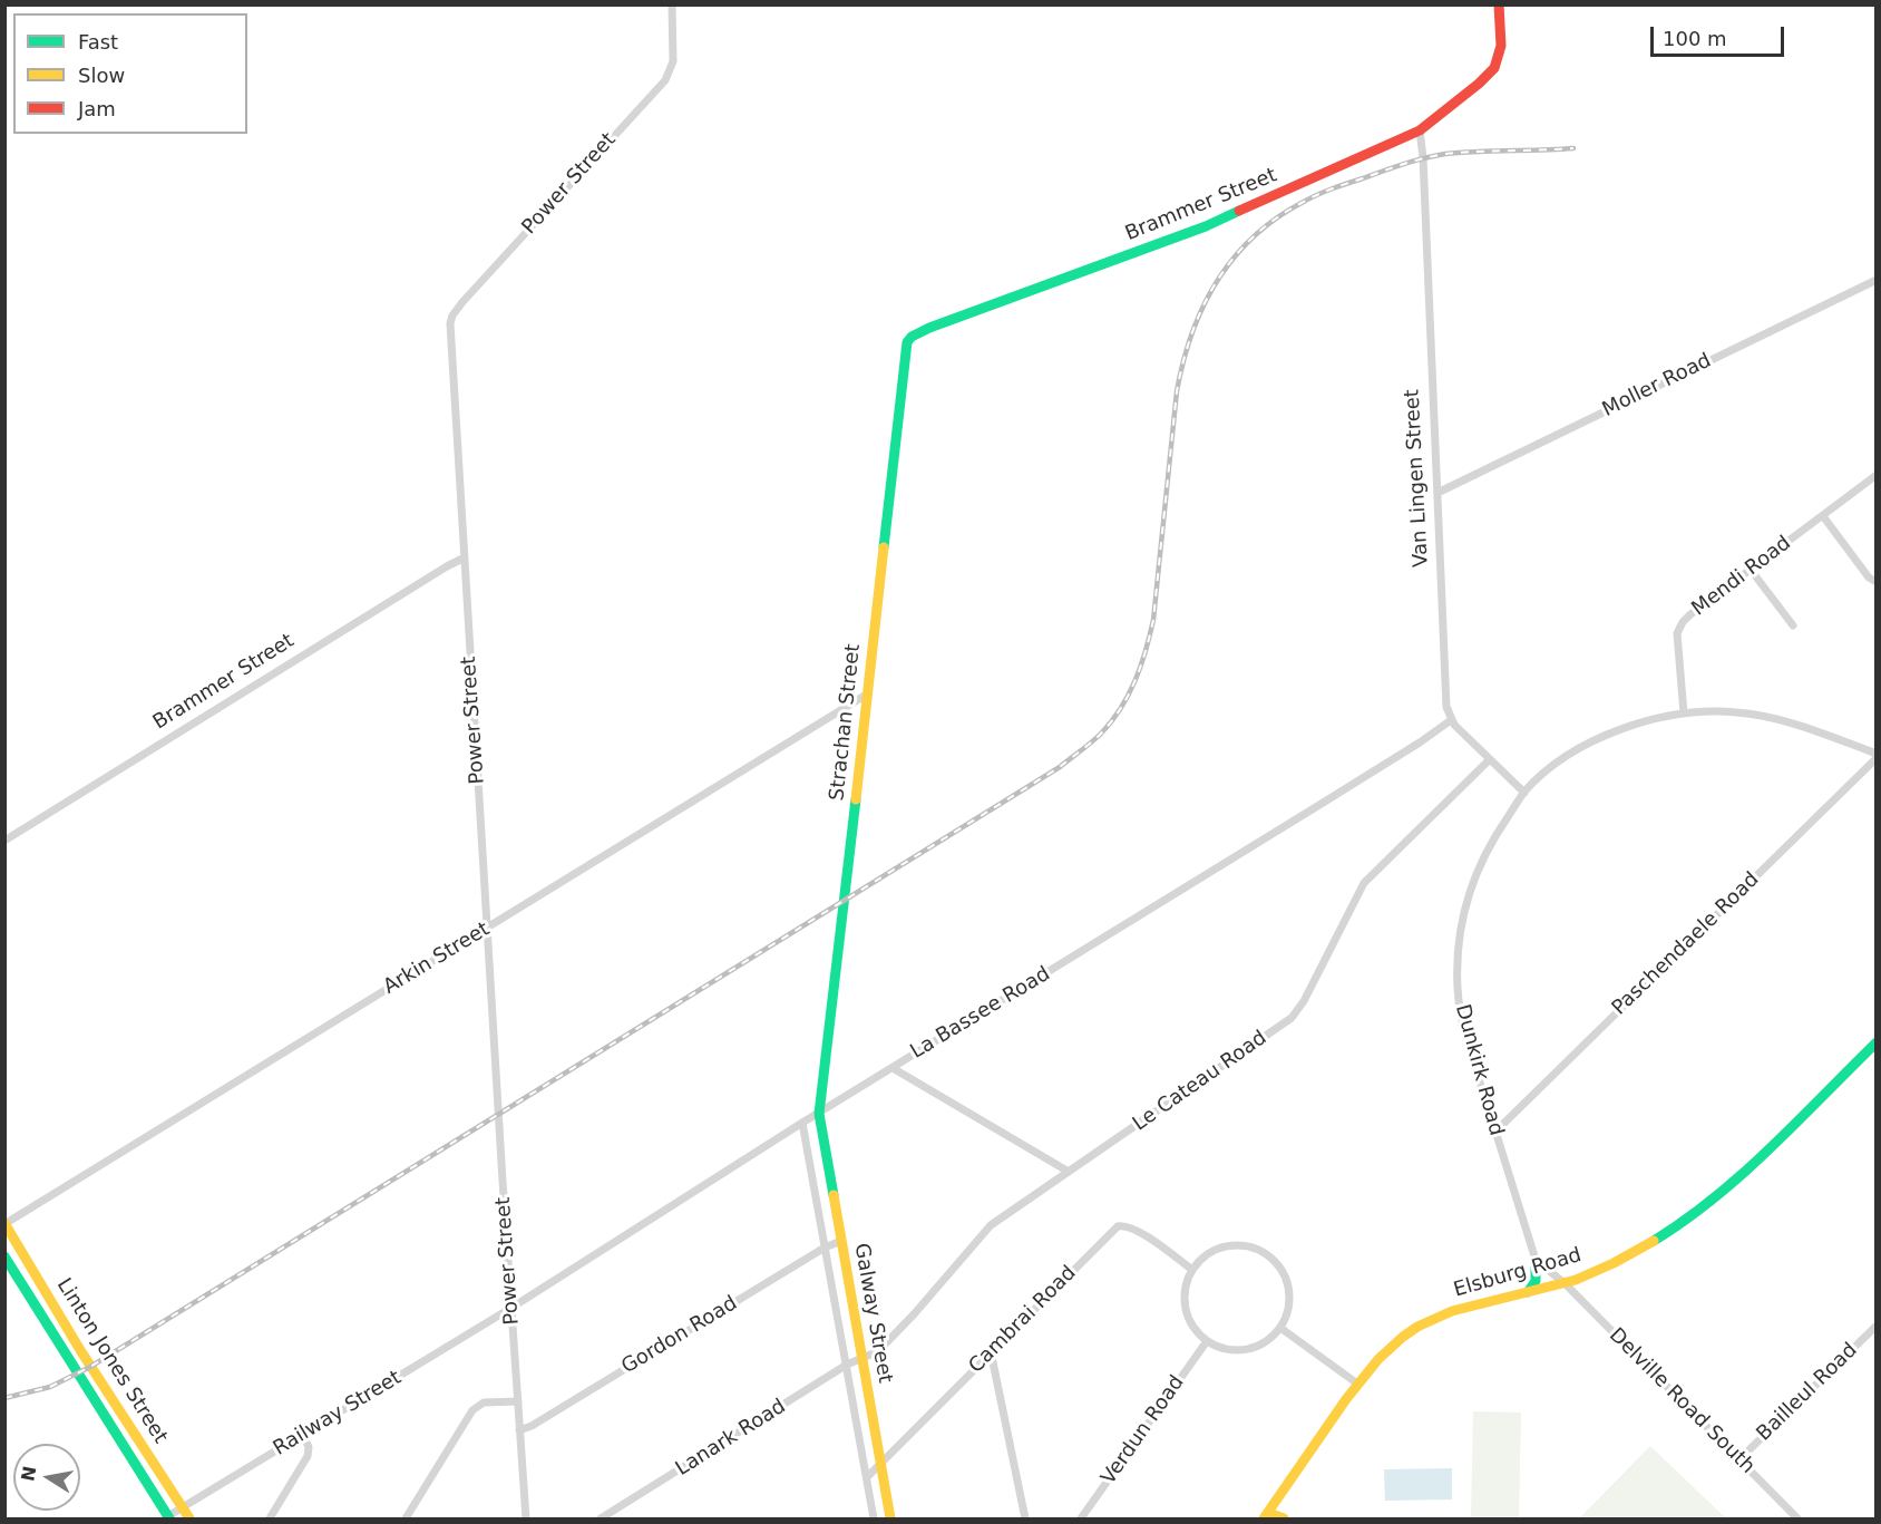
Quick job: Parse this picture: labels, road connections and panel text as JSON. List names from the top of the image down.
{
  "streets": {
    "street": [
      "Power Street",
      "Brammer Street",
      "Moller Road",
      "Van Lingen Street",
      "Mendi Road",
      "Strachan Street",
      "Paschendaele Road",
      "Arkin Street",
      "La Bassee Road",
      "Dunkirk Road",
      "Le Cateau Road",
      "Elsburg Road",
      "Galway Street",
      "Cambrai Road",
      "Gordon Road",
      "Linton Jones Street",
      "Bailleul Road",
      "Delville Road South",
      "Railway Street",
      "Verdun Road",
      "Lanark Road"
    ]
  },
  "crossings": [
    ["Power Street", "Brammer Street"],
    ["Power Street", "Arkin Street"],
    ["Power Street", "La Bassee Road"],
    ["Power Street", "Gordon Road"],
    ["Power Street", "Railway Street"],
    ["Brammer Street", "Van Lingen Street"],
    ["Brammer Street", "Strachan Street"],
    ["Moller Road", "Van Lingen Street"],
    ["Van Lingen Street", "La Bassee Road"],
    ["Mendi Road", "Dunkirk Road"],
    ["Strachan Street", "Arkin Street"],
    ["Strachan Street", "La Bassee Road"],
    ["Strachan Street", "Galway Street"],
    ["Paschendaele Road", "Dunkirk Road"],
    ["Arkin Street", "Linton Jones Street"],
    ["La Bassee Road", "Galway Street"],
    ["La Bassee Road", "Railway Street"],
    ["Le Cateau Road", "Galway Street"],
    ["Le Cateau Road", "Lanark Road"],
    ["Elsburg Road", "Delville Road South"],
    ["Galway Street", "Cambrai Road"],
    ["Galway Street", "Gordon Road"],
    ["Galway Street", "Lanark Road"],
    ["Cambrai Road", "Verdun Road"],
    ["Linton Jones Street", "Railway Street"],
    ["Bailleul Road", "Delville Road South"]
  ],
  "legend": ["Fast", "Slow", "Jam"],
  "scale_bar": "100 m",
  "north": "left"
}
